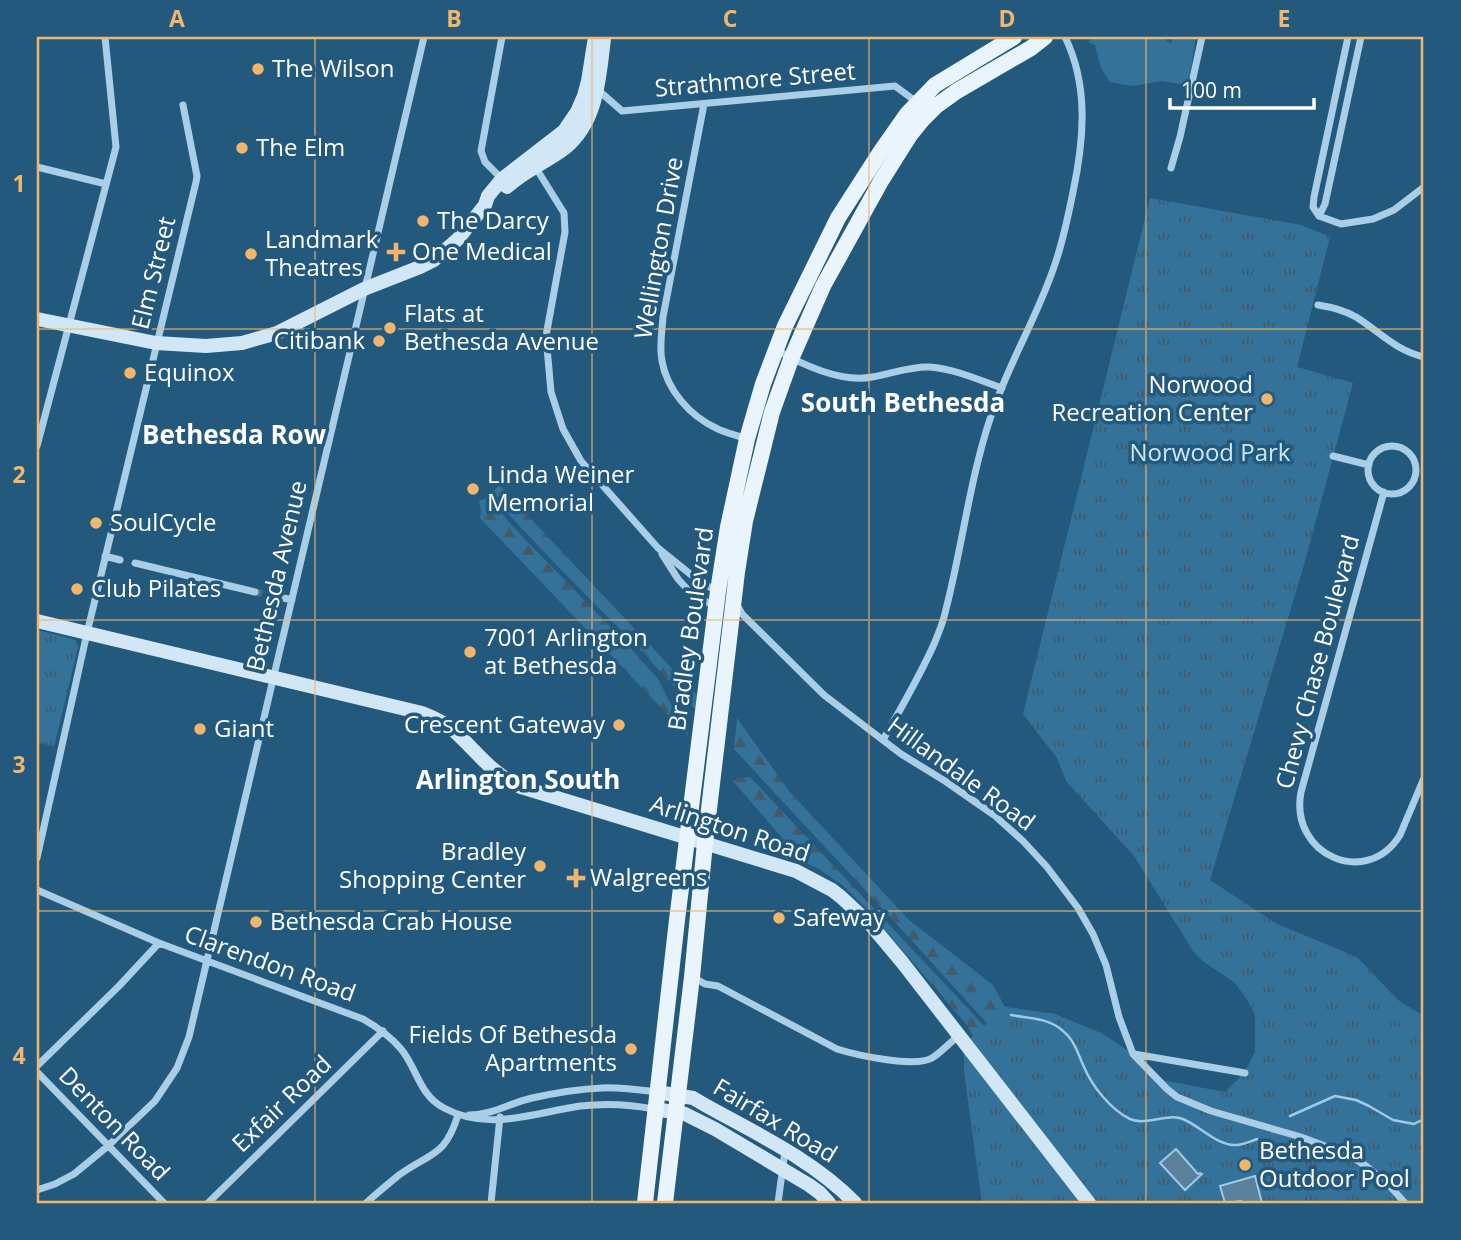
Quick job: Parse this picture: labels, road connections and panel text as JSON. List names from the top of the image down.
{
  "streets": {
    "main road": ["Bradley Boulevard"],
    "street": [
      "Strathmore Street",
      "Wellington Drive",
      "Elm Street",
      "Bethesda Avenue",
      "Chevy Chase Boulevard",
      "Hillandale Road",
      "Arlington Road",
      "Clarendon Road",
      "Exfair Road",
      "Fairfax Road",
      "Denton Road"
    ]
  },
  "crossings": [
    ["Strathmore Street", "Wellington Drive"],
    ["Strathmore Street", "Bradley Boulevard"],
    ["Wellington Drive", "Bradley Boulevard"],
    ["Elm Street", "Arlington Road"],
    ["Bethesda Avenue", "Arlington Road"],
    ["Bethesda Avenue", "Clarendon Road"],
    ["Bethesda Avenue", "Denton Road"],
    ["Bradley Boulevard", "Hillandale Road"],
    ["Bradley Boulevard", "Arlington Road"],
    ["Bradley Boulevard", "Fairfax Road"],
    ["Clarendon Road", "Exfair Road"],
    ["Clarendon Road", "Fairfax Road"]
  ],
  "districts": ["South Bethesda", "Bethesda Row", "Arlington South"],
  "parks": ["Norwood Park"],
  "places": {
    "other": [
      "The Wilson",
      "The Elm",
      "The Darcy",
      "Landmark Theatres",
      "Flats at Bethesda Avenue",
      "Citibank",
      "Equinox",
      "Norwood Recreation Center",
      "Linda Weiner Memorial",
      "SoulCycle",
      "Club Pilates",
      "7001 Arlington at Bethesda",
      "Crescent Gateway",
      "Giant",
      "Bradley Shopping Center",
      "Safeway",
      "Bethesda Crab House",
      "Fields Of Bethesda Apartments",
      "Bethesda Outdoor Pool"
    ],
    "health": ["One Medical", "Walgreens"]
  },
  "scale_bar": "100 m",
  "grid": {
    "columns": [
      "A",
      "B",
      "C",
      "D",
      "E"
    ],
    "rows": [
      "1",
      "2",
      "3",
      "4"
    ]
  }
}
